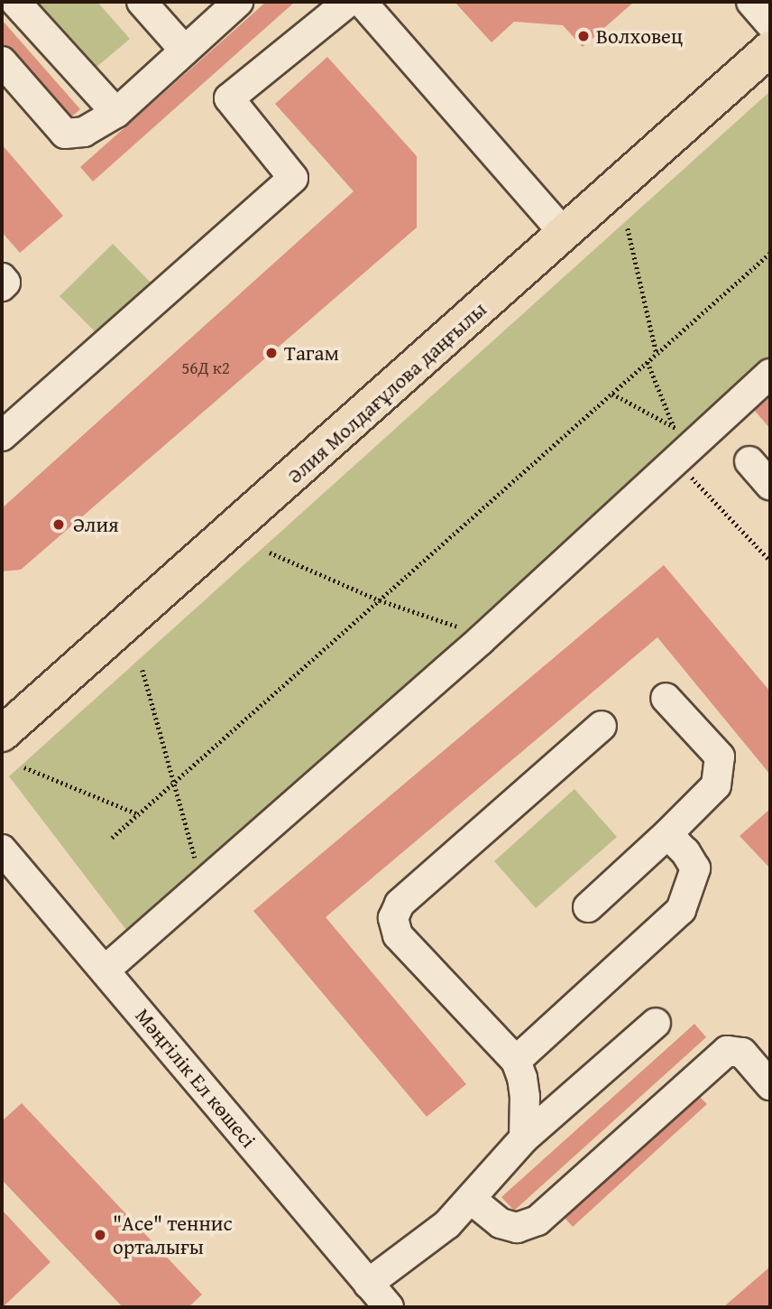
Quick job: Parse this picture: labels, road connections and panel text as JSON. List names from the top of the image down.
{
  "streets": {
    "main road": ["Әлия Молдағұлова даңғылы"],
    "street": ["Мәңгілік Ел көшесі"]
  },
  "places": [
    "Волховец",
    "Тагам",
    "Әлия",
    "\"Ace\" теннис орталығы"
  ],
  "house_numbers": ["56Д к2"]
}
